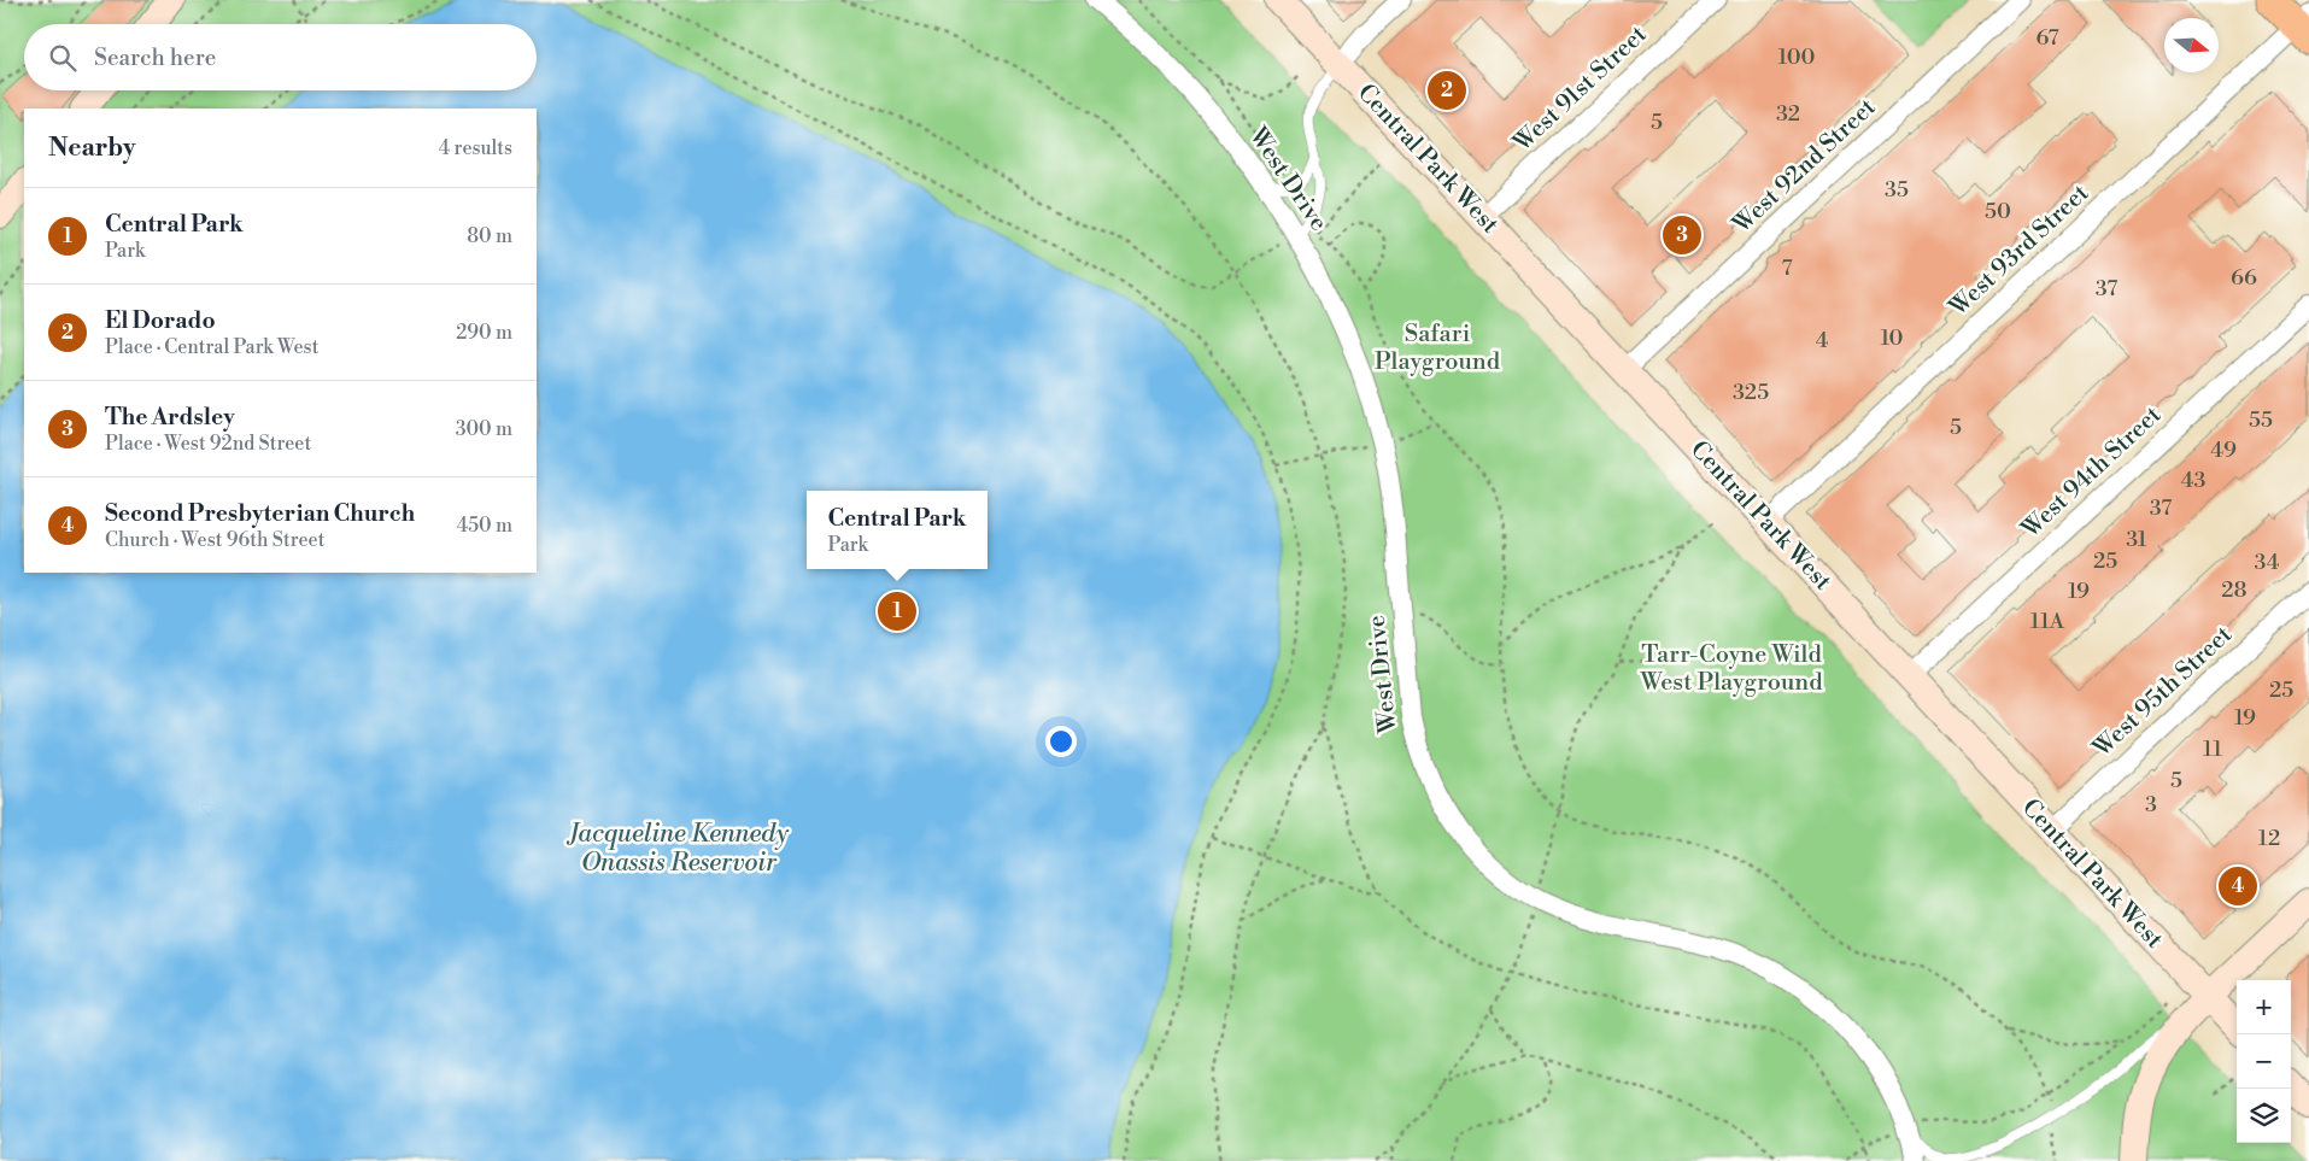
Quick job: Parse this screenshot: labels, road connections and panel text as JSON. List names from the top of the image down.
{
  "streets": {
    "main road": ["Central Park West"],
    "street": [
      "West 91st Street",
      "West 92nd Street",
      "West Drive",
      "West 93rd Street",
      "West 94th Street",
      "West 95th Street"
    ]
  },
  "crossings": [
    ["West 91st Street", "Central Park West"],
    ["Central Park West", "West 92nd Street"],
    ["Central Park West", "West 93rd Street"],
    ["Central Park West", "West 94th Street"],
    ["Central Park West", "West 95th Street"]
  ],
  "water": ["Jacqueline Kennedy Onassis Reservoir"],
  "parks": ["Safari Playground", "Tarr-Coyne Wild West Playground"],
  "house_numbers": [
    "67",
    "100",
    "32",
    "5",
    "35",
    "50",
    "7",
    "66",
    "37",
    "10",
    "4",
    "325",
    "55",
    "5",
    "49",
    "43",
    "37",
    "31",
    "25",
    "34",
    "28",
    "19",
    "11A",
    "25",
    "19",
    "11",
    "5",
    "3",
    "12"
  ],
  "north": "right",
  "page": {
    "search": "Search here",
    "pins": [
      "2",
      "3",
      "1",
      "4"
    ],
    "heading": ["Nearby", "4 results"],
    "list": [
      {
        "mark": "1",
        "name": "Central Park",
        "note": "Park",
        "value": "80 m"
      },
      {
        "mark": "2",
        "name": "El Dorado",
        "note": "Place · Central Park West",
        "value": "290 m"
      },
      {
        "mark": "3",
        "name": "The Ardsley",
        "note": "Place · West 92nd Street",
        "value": "300 m"
      },
      {
        "mark": "4",
        "name": "Second Presbyterian Church",
        "note": "Church · West 96th Street",
        "value": "450 m"
      }
    ],
    "popup": ["Central Park", "Park"],
    "map_buttons": ["+", "−"]
  }
}
